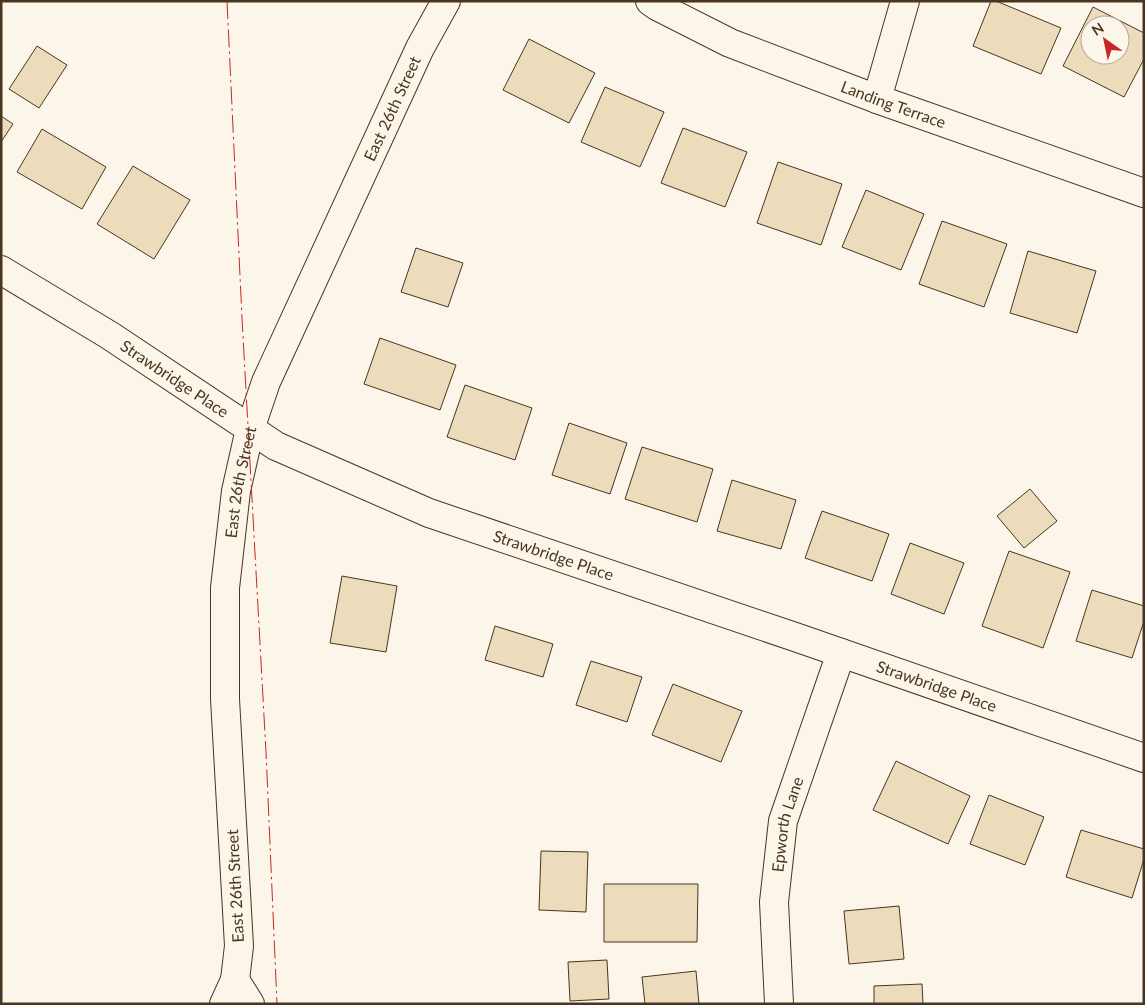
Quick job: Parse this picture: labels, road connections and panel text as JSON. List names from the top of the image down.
{
  "streets": {
    "street": [
      "Landing Terrace",
      "East 26th Street",
      "Strawbridge Place",
      "Epworth Lane"
    ]
  },
  "crossings": [
    ["East 26th Street", "Strawbridge Place"],
    ["Strawbridge Place", "Epworth Lane"]
  ],
  "north": "top left"
}
